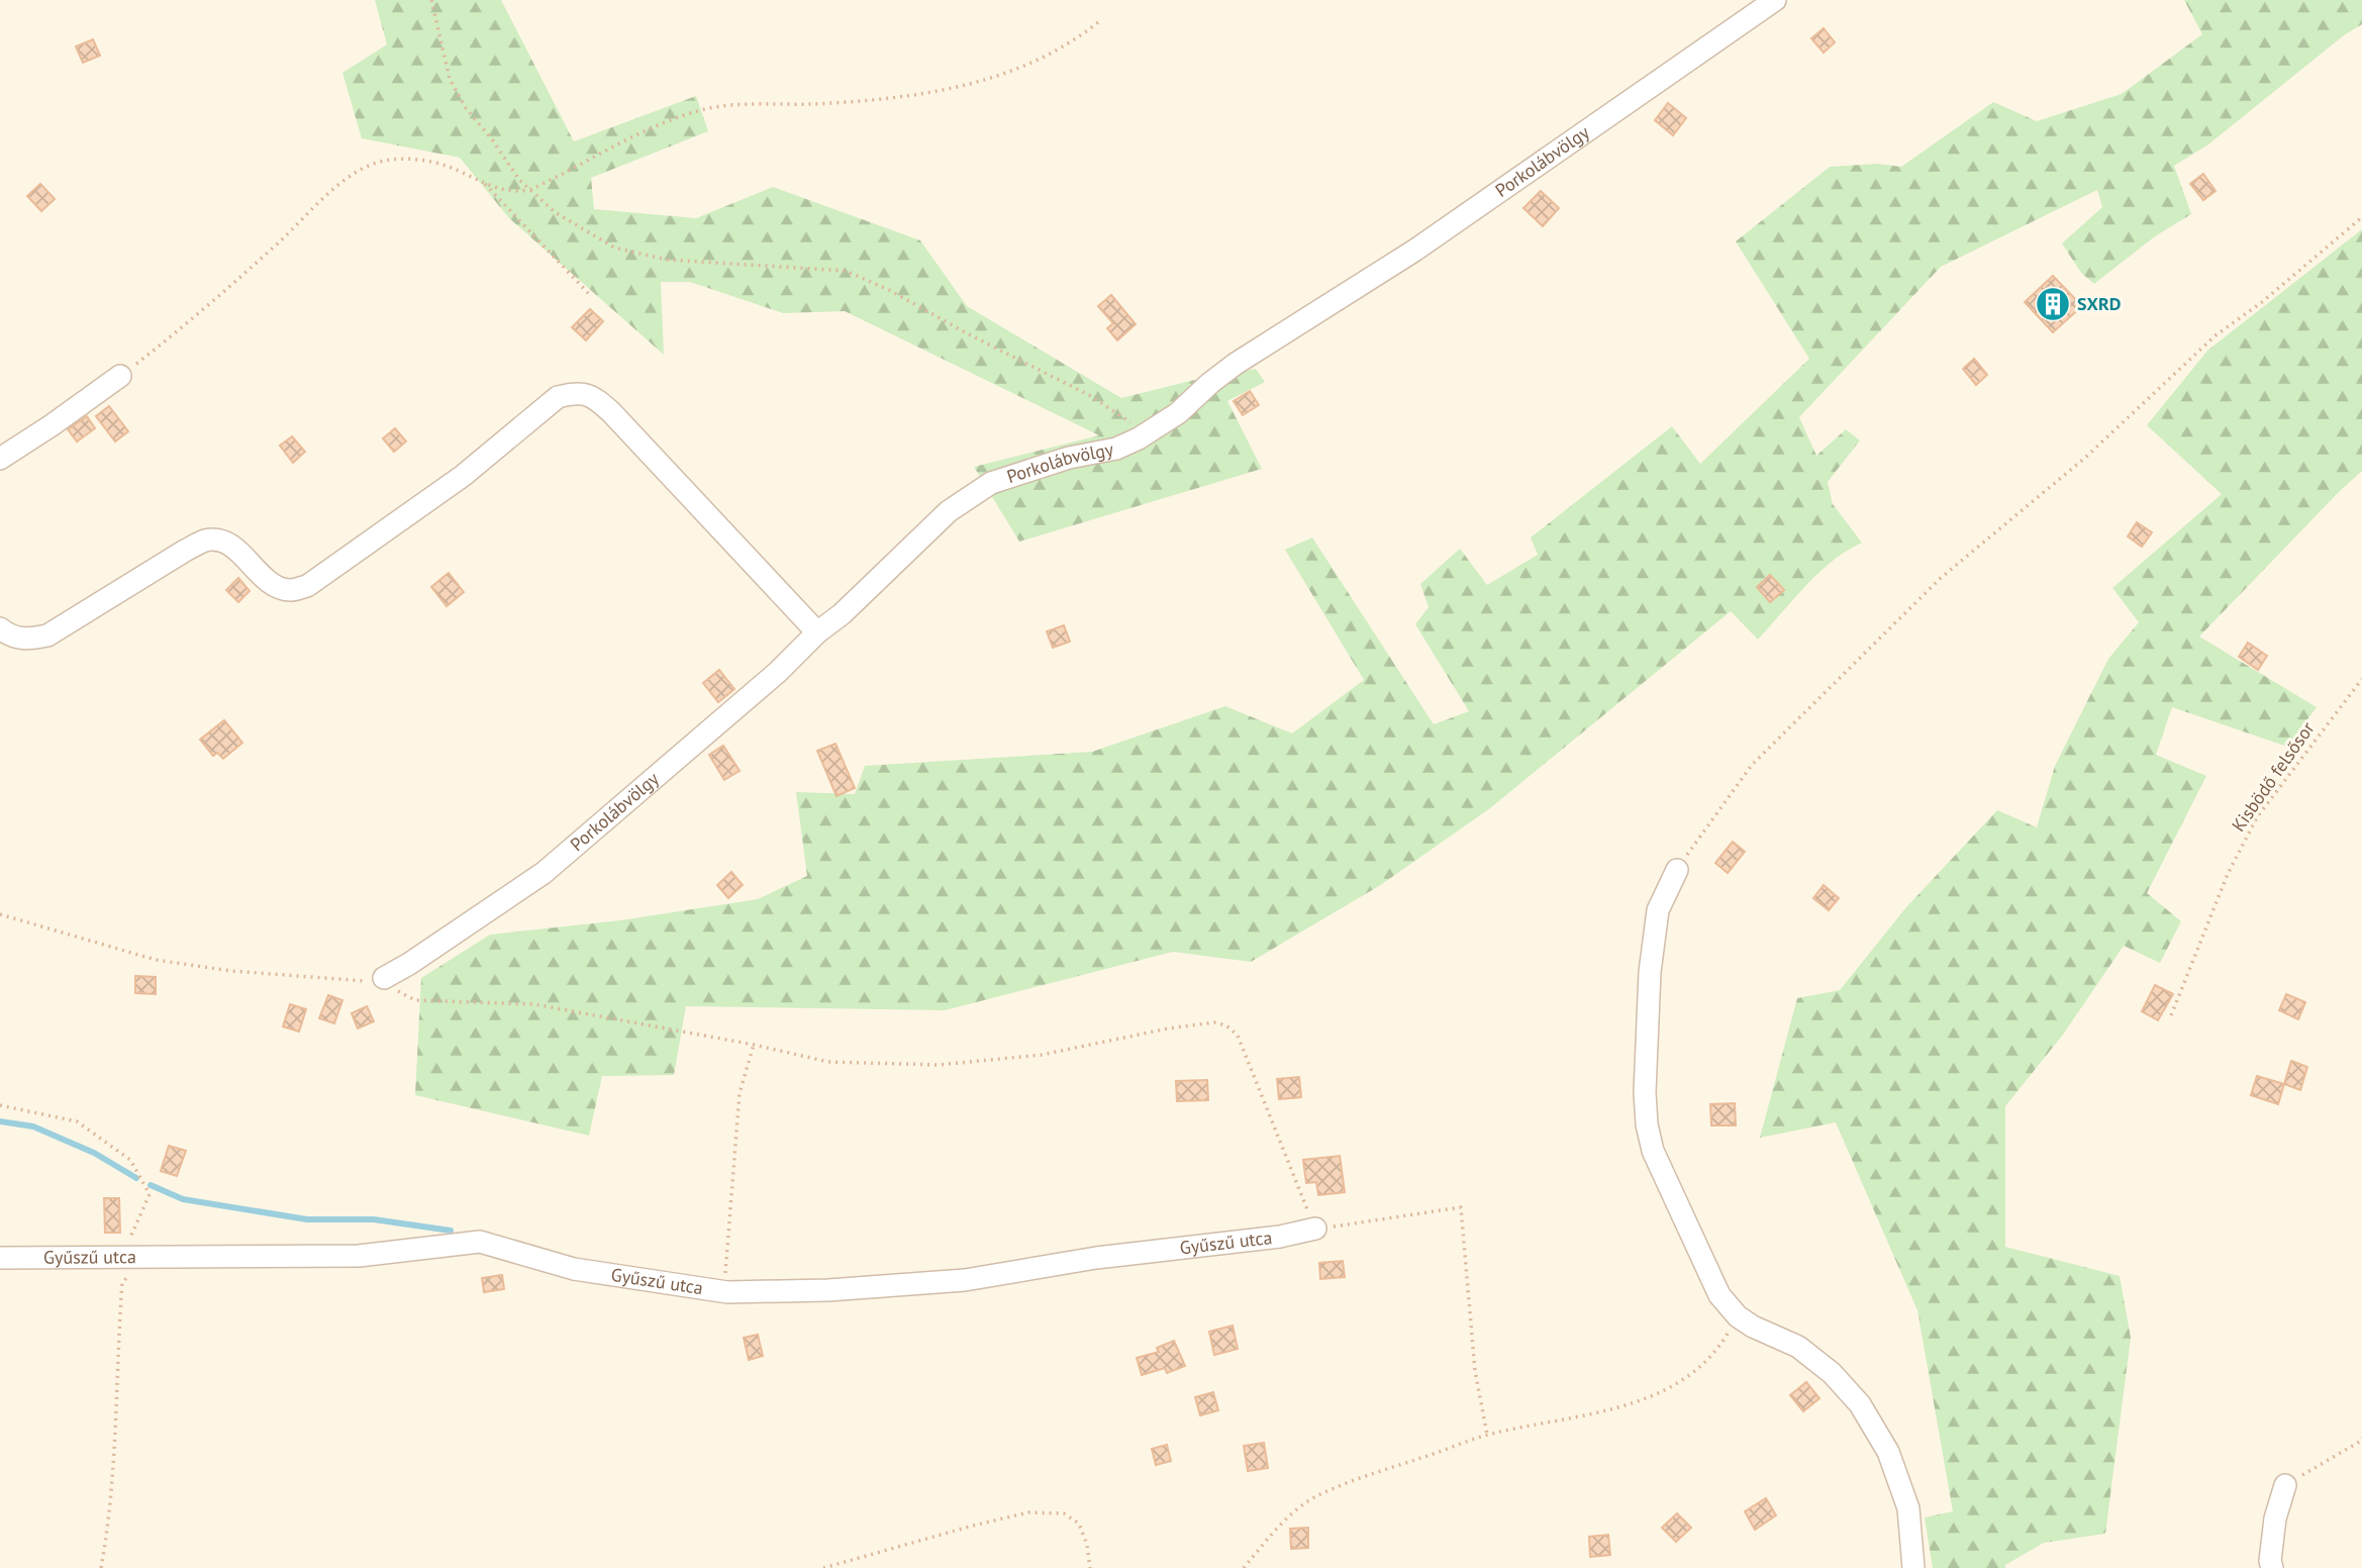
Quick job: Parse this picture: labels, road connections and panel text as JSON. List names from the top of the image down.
{
  "streets": {
    "street": ["Porkolábvölgy", "Gyűszű utca"],
    "path": ["Kisbödő felsősor"]
  },
  "places": {
    "building": ["SXRD"]
  }
}
